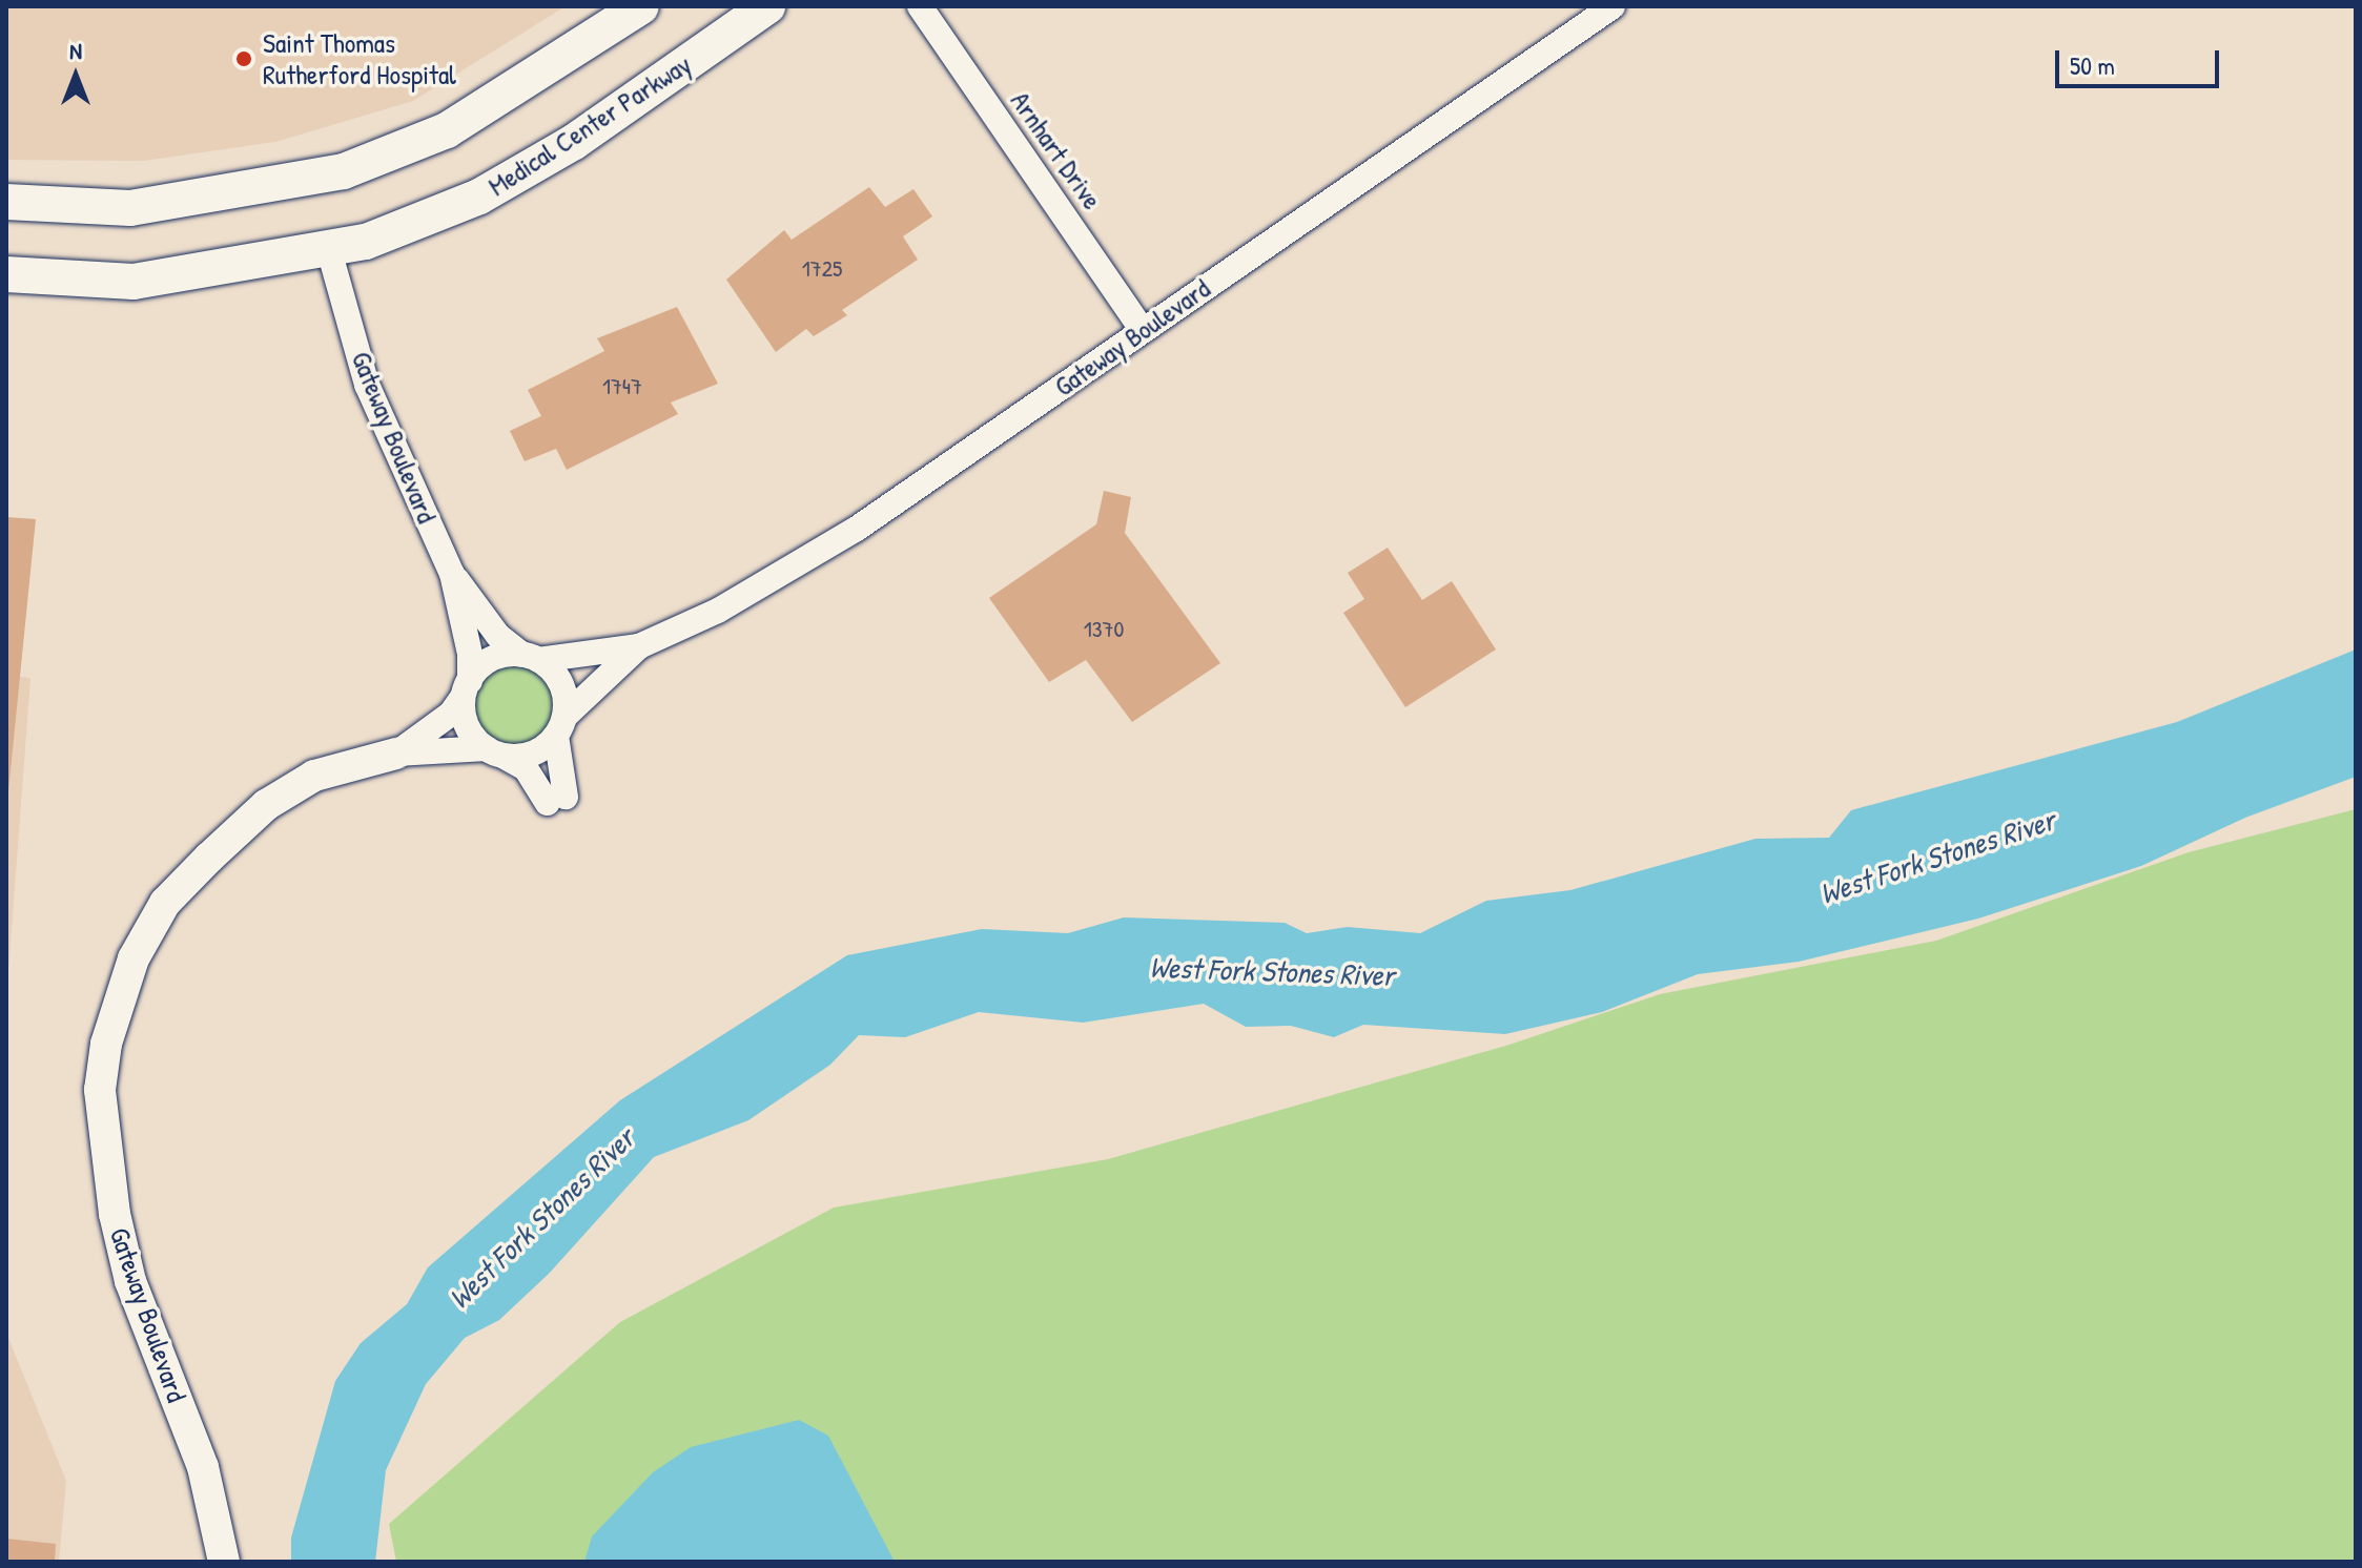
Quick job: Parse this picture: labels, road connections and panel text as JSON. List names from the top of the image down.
{
  "streets": {
    "main road": ["Medical Center Parkway"],
    "street": ["Arnhart Drive", "Gateway Boulevard"]
  },
  "crossings": [
    ["Medical Center Parkway", "Gateway Boulevard"],
    ["Arnhart Drive", "Gateway Boulevard"]
  ],
  "water": ["West Fork Stones River"],
  "places": ["Saint Thomas Rutherford Hospital"],
  "house_numbers": ["1725", "1747", "1370"],
  "scale_bar": "50 m",
  "north": "top"
}
